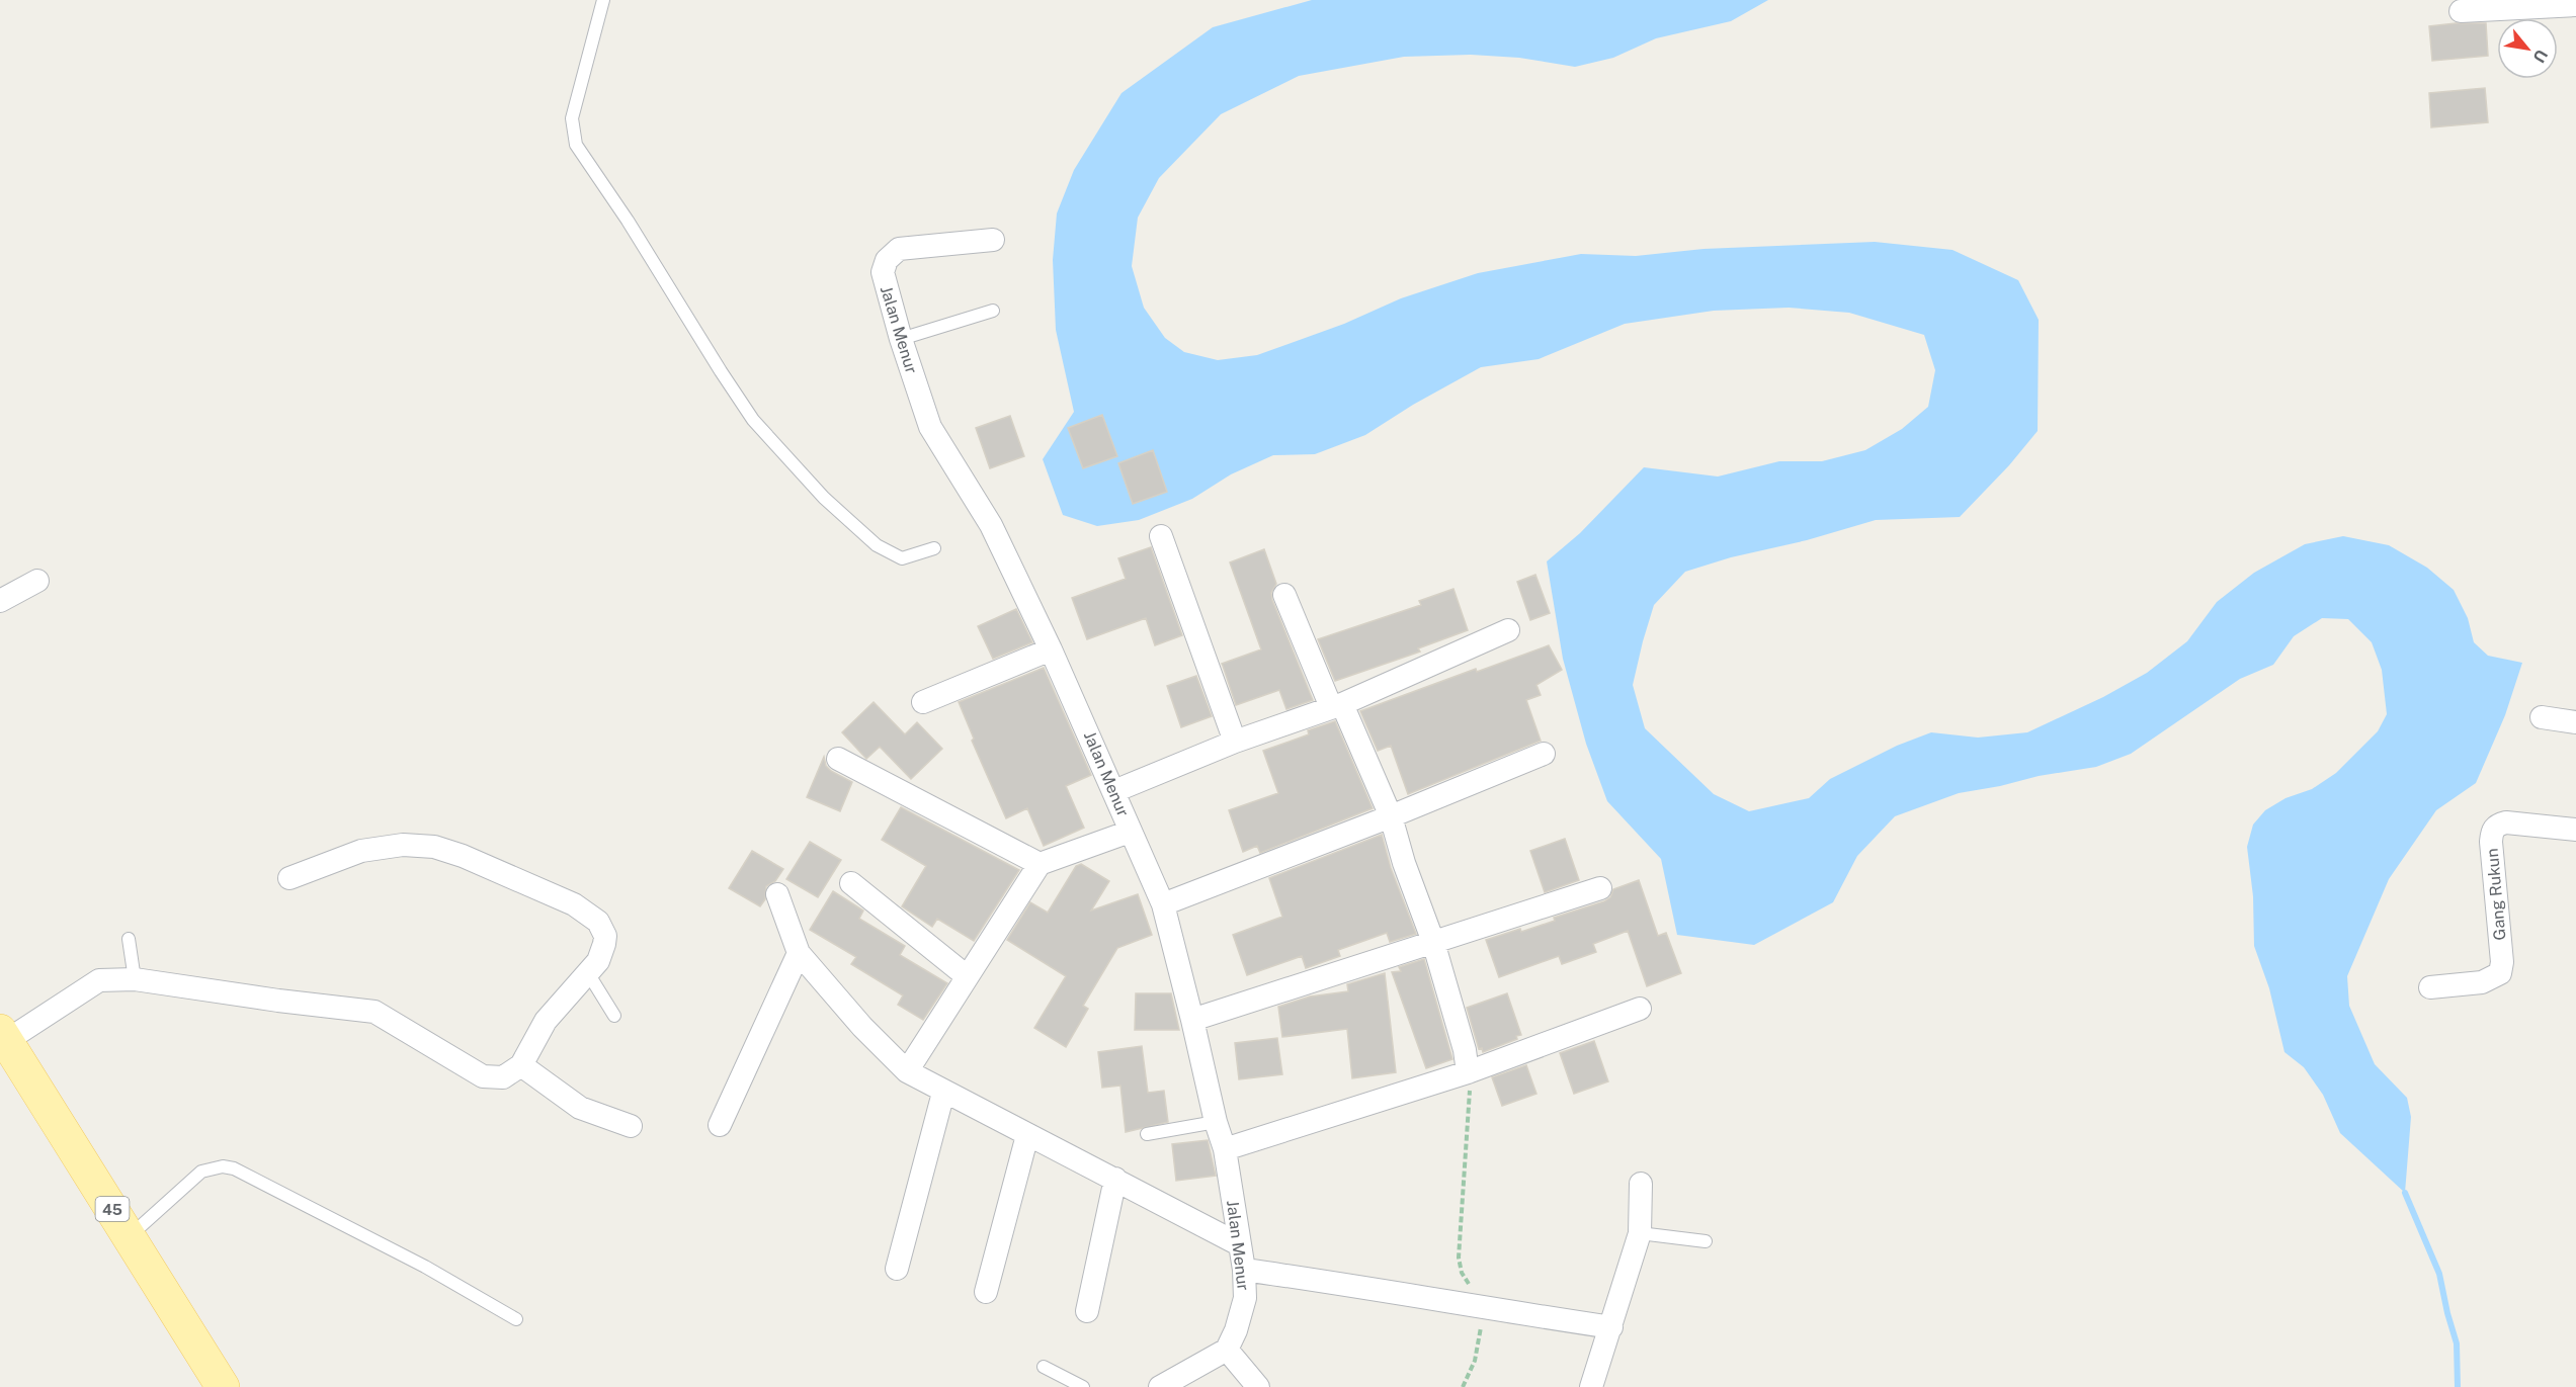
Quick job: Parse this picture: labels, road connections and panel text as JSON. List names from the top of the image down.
{
  "streets": {
    "main road": ["45"],
    "street": ["Jalan Menur", "Gang Rukun"]
  },
  "north": "bottom right"
}
